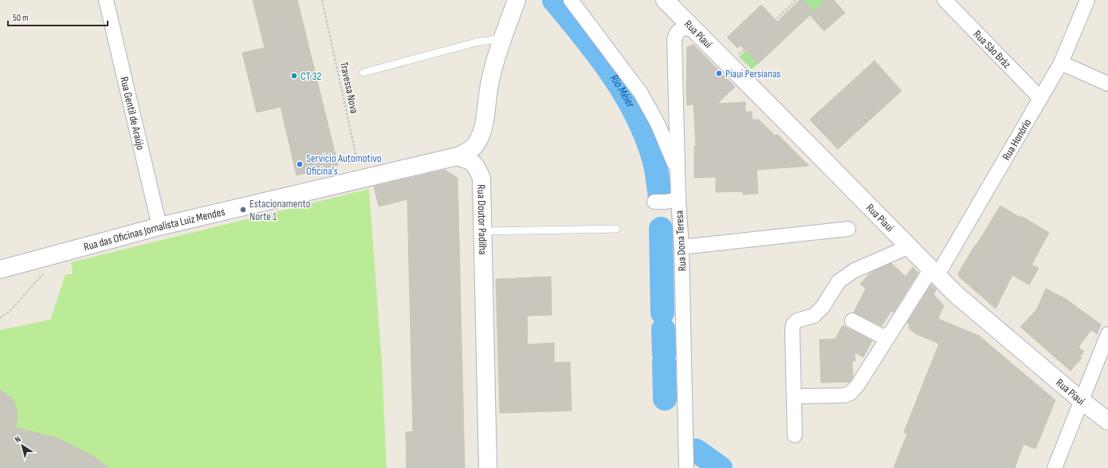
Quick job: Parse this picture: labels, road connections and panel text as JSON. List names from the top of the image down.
{
  "streets": {
    "street": [
      "Rua Piauí",
      "Rua São Bráz",
      "Rua Gentil de Araújo",
      "Rua Honório",
      "Rua Doutor Padilha",
      "Rua das Oficinas Jornalista Luiz Mendes",
      "Rua Dona Teresa"
    ],
    "path": ["Travessa Nova"]
  },
  "crossings": [
    ["Rua Piauí", "Rua Honório"],
    ["Rua Piauí", "Rua Dona Teresa"],
    ["Rua São Bráz", "Rua Honório"],
    ["Travessa Nova", "Rua das Oficinas Jornalista Luiz Mendes"],
    ["Rua Gentil de Araújo", "Rua das Oficinas Jornalista Luiz Mendes"],
    ["Rua Doutor Padilha", "Rua das Oficinas Jornalista Luiz Mendes"]
  ],
  "water": ["Rio Méier"],
  "places": [
    "Piaui Persianas",
    "CT 32",
    "Servicio Automotivo Oficina's",
    "Estacionamento Norte 1"
  ],
  "scale_bar": "50 m",
  "north": "top left"
}
